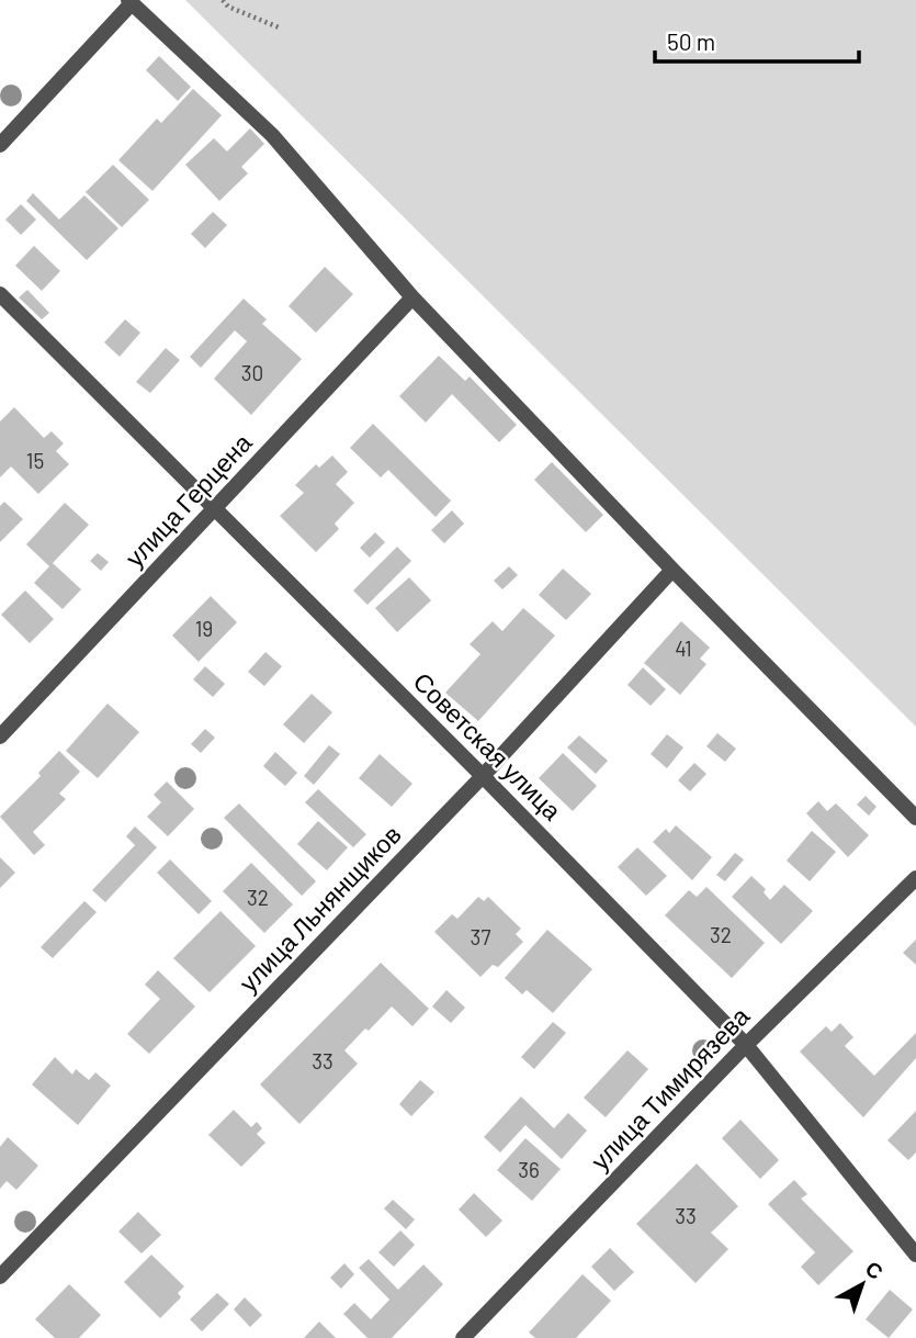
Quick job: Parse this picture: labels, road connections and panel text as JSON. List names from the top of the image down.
{
  "streets": {
    "street": [
      "улица Герцена",
      "Советская улица",
      "улица Льнянщиков",
      "улица Тимирязева"
    ]
  },
  "crossings": [
    ["улица Герцена", "Советская улица"],
    ["Советская улица", "улица Льнянщиков"],
    ["Советская улица", "улица Тимирязева"]
  ],
  "house_numbers": [
    "30",
    "15",
    "19",
    "41",
    "32",
    "32",
    "37",
    "33",
    "36",
    "33"
  ],
  "scale_bar": "50 m",
  "north": "top right"
}
